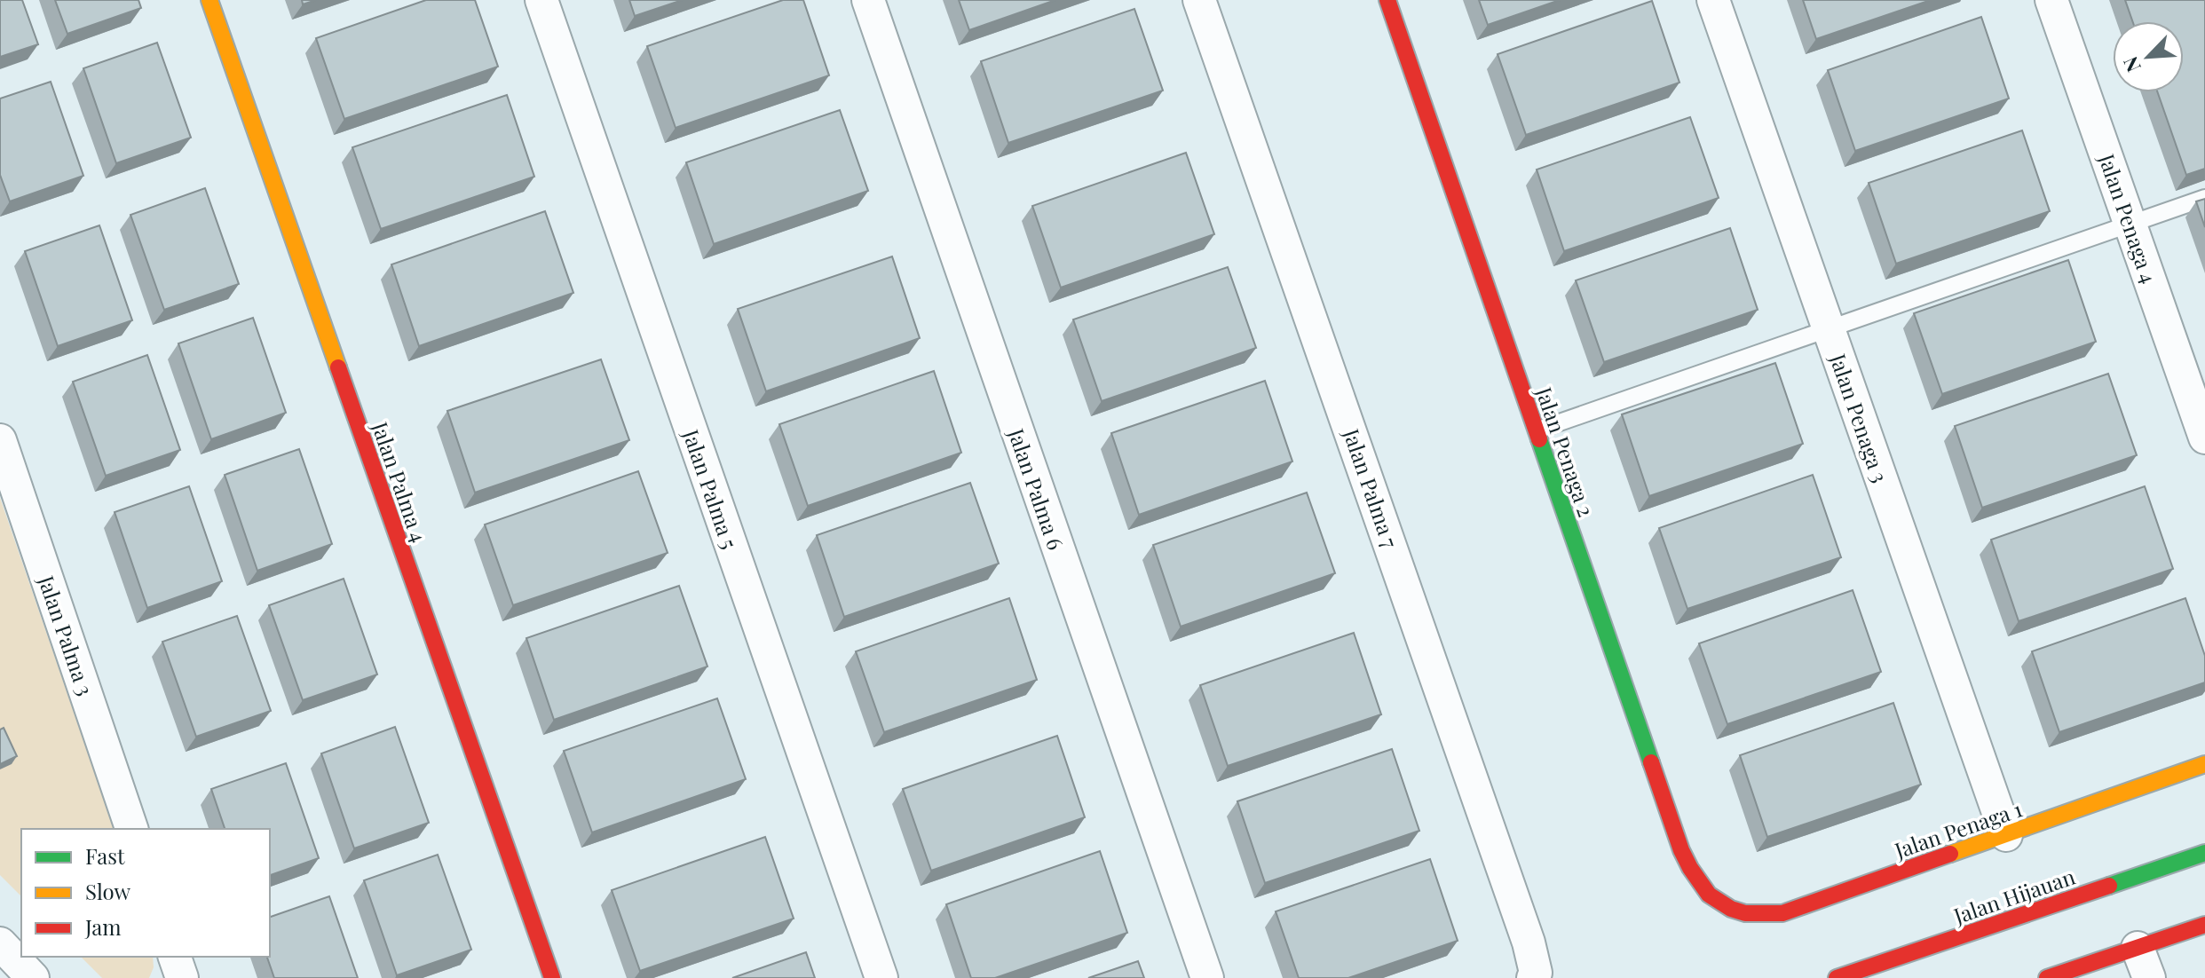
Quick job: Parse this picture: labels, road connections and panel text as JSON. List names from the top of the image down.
{
  "streets": {
    "street": [
      "Jalan Penaga 4",
      "Jalan Penaga 3",
      "Jalan Penaga 2",
      "Jalan Palma 4",
      "Jalan Palma 7",
      "Jalan Palma 5",
      "Jalan Palma 6",
      "Jalan Palma 3",
      "Jalan Penaga 1",
      "Jalan Hijauan"
    ]
  },
  "crossings": [
    ["Jalan Penaga 3", "Jalan Penaga 1"],
    ["Jalan Penaga 2", "Jalan Penaga 1"]
  ],
  "legend": ["Fast", "Slow", "Jam"],
  "north": "bottom left"
}
